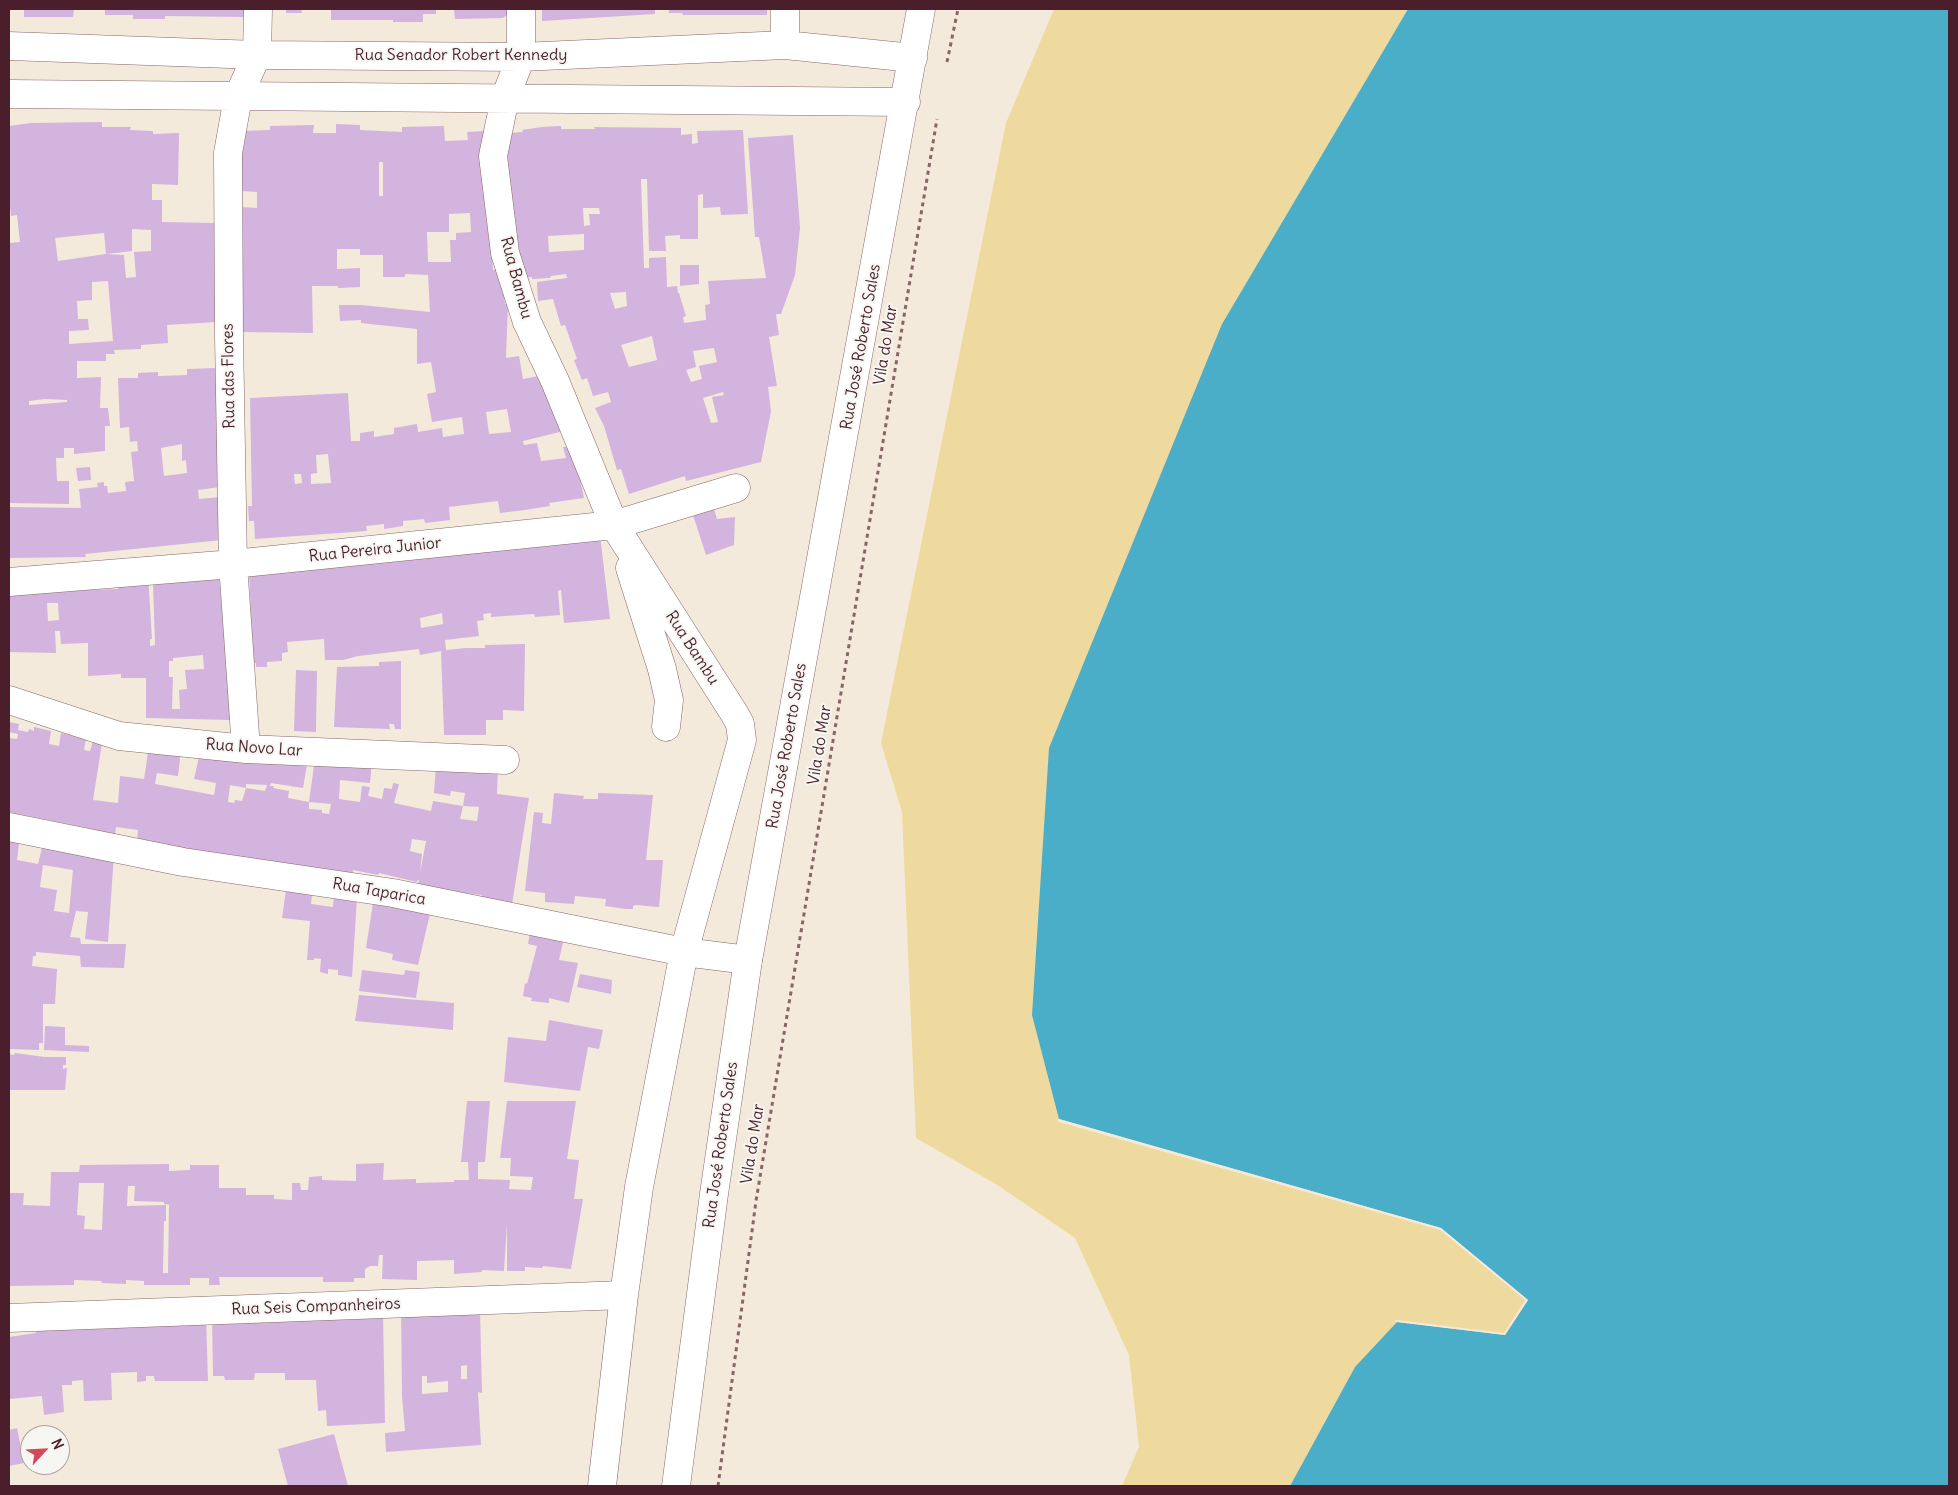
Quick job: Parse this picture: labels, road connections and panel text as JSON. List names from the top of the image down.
{
  "streets": {
    "street": [
      "Rua Senador Robert Kennedy",
      "Rua Bambu",
      "Rua José Roberto Sales",
      "Rua das Flores",
      "Rua Pereira Junior",
      "Rua Novo Lar",
      "Rua Taparica",
      "Rua Seis Companheiros"
    ],
    "path": ["Vila do Mar"]
  },
  "crossings": [
    ["Rua Senador Robert Kennedy", "Rua Bambu"],
    ["Rua Senador Robert Kennedy", "Rua José Roberto Sales"],
    ["Rua Senador Robert Kennedy", "Rua das Flores"],
    ["Rua Bambu", "Rua Pereira Junior"],
    ["Rua Bambu", "Rua Taparica"],
    ["Rua José Roberto Sales", "Rua Taparica"],
    ["Rua das Flores", "Rua Pereira Junior"],
    ["Rua das Flores", "Rua Novo Lar"]
  ],
  "north": "top right"
}
